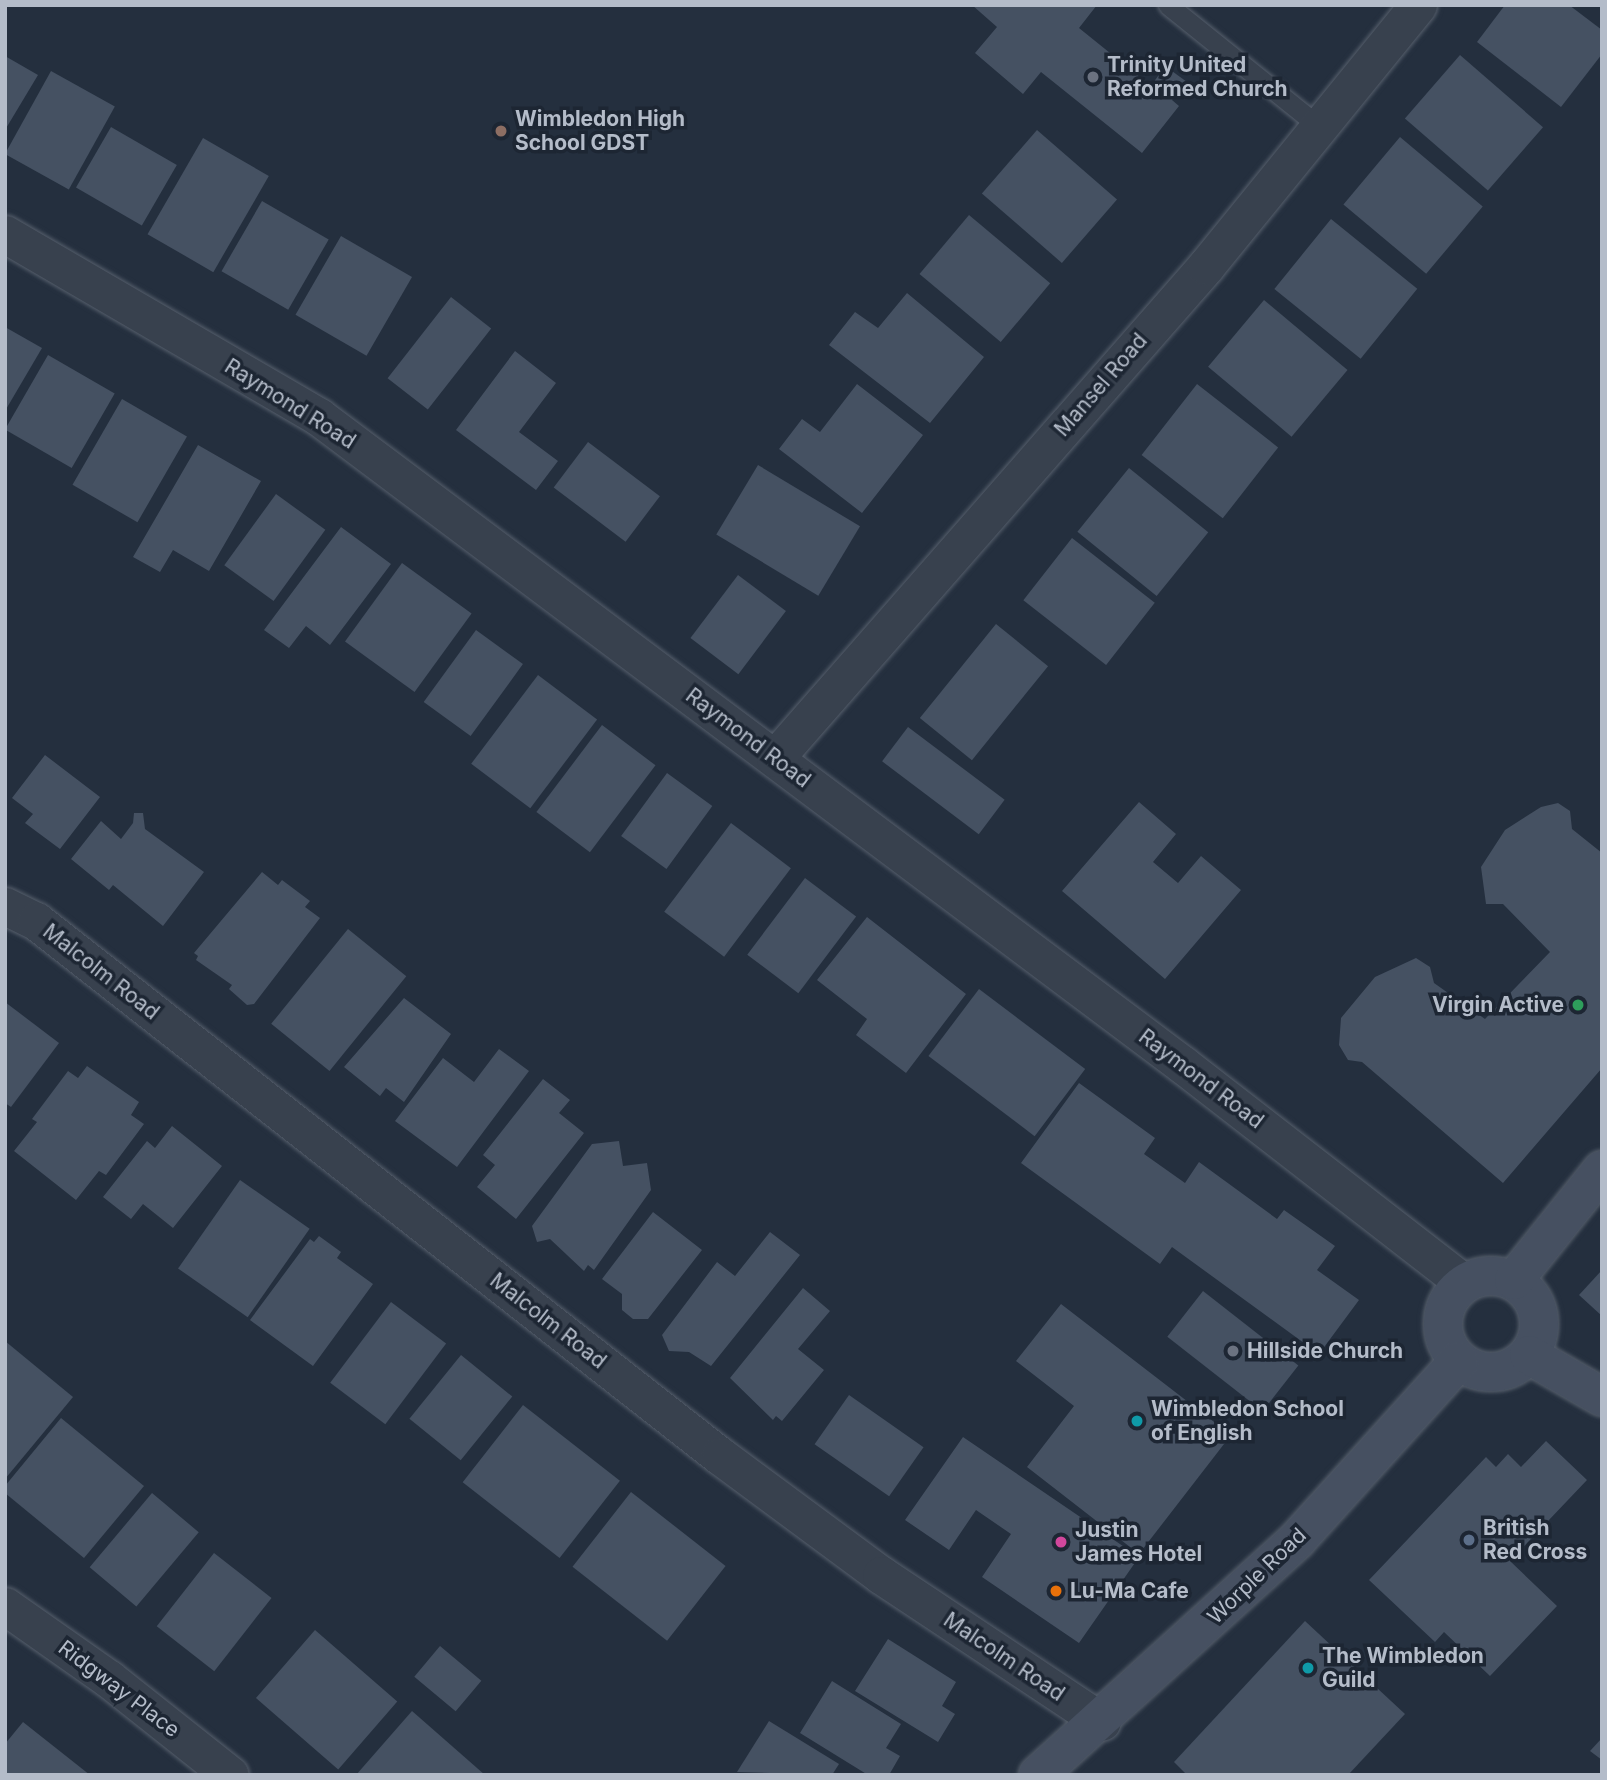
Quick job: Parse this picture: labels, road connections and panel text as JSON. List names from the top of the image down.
{
  "streets": {
    "main road": ["Worple Road"],
    "street": [
      "Mansel Road",
      "Raymond Road",
      "Malcolm Road",
      "Ridgway Place"
    ]
  },
  "crossings": [
    ["Mansel Road", "Raymond Road"],
    ["Raymond Road", "Worple Road"],
    ["Malcolm Road", "Worple Road"]
  ],
  "places": [
    "Trinity United Reformed Church",
    "Wimbledon High School GDST",
    "Virgin Active",
    "Hillside Church",
    "Wimbledon School of English",
    "British Red Cross",
    "Justin James Hotel",
    "Lu-Ma Cafe",
    "The Wimbledon Guild"
  ]
}
